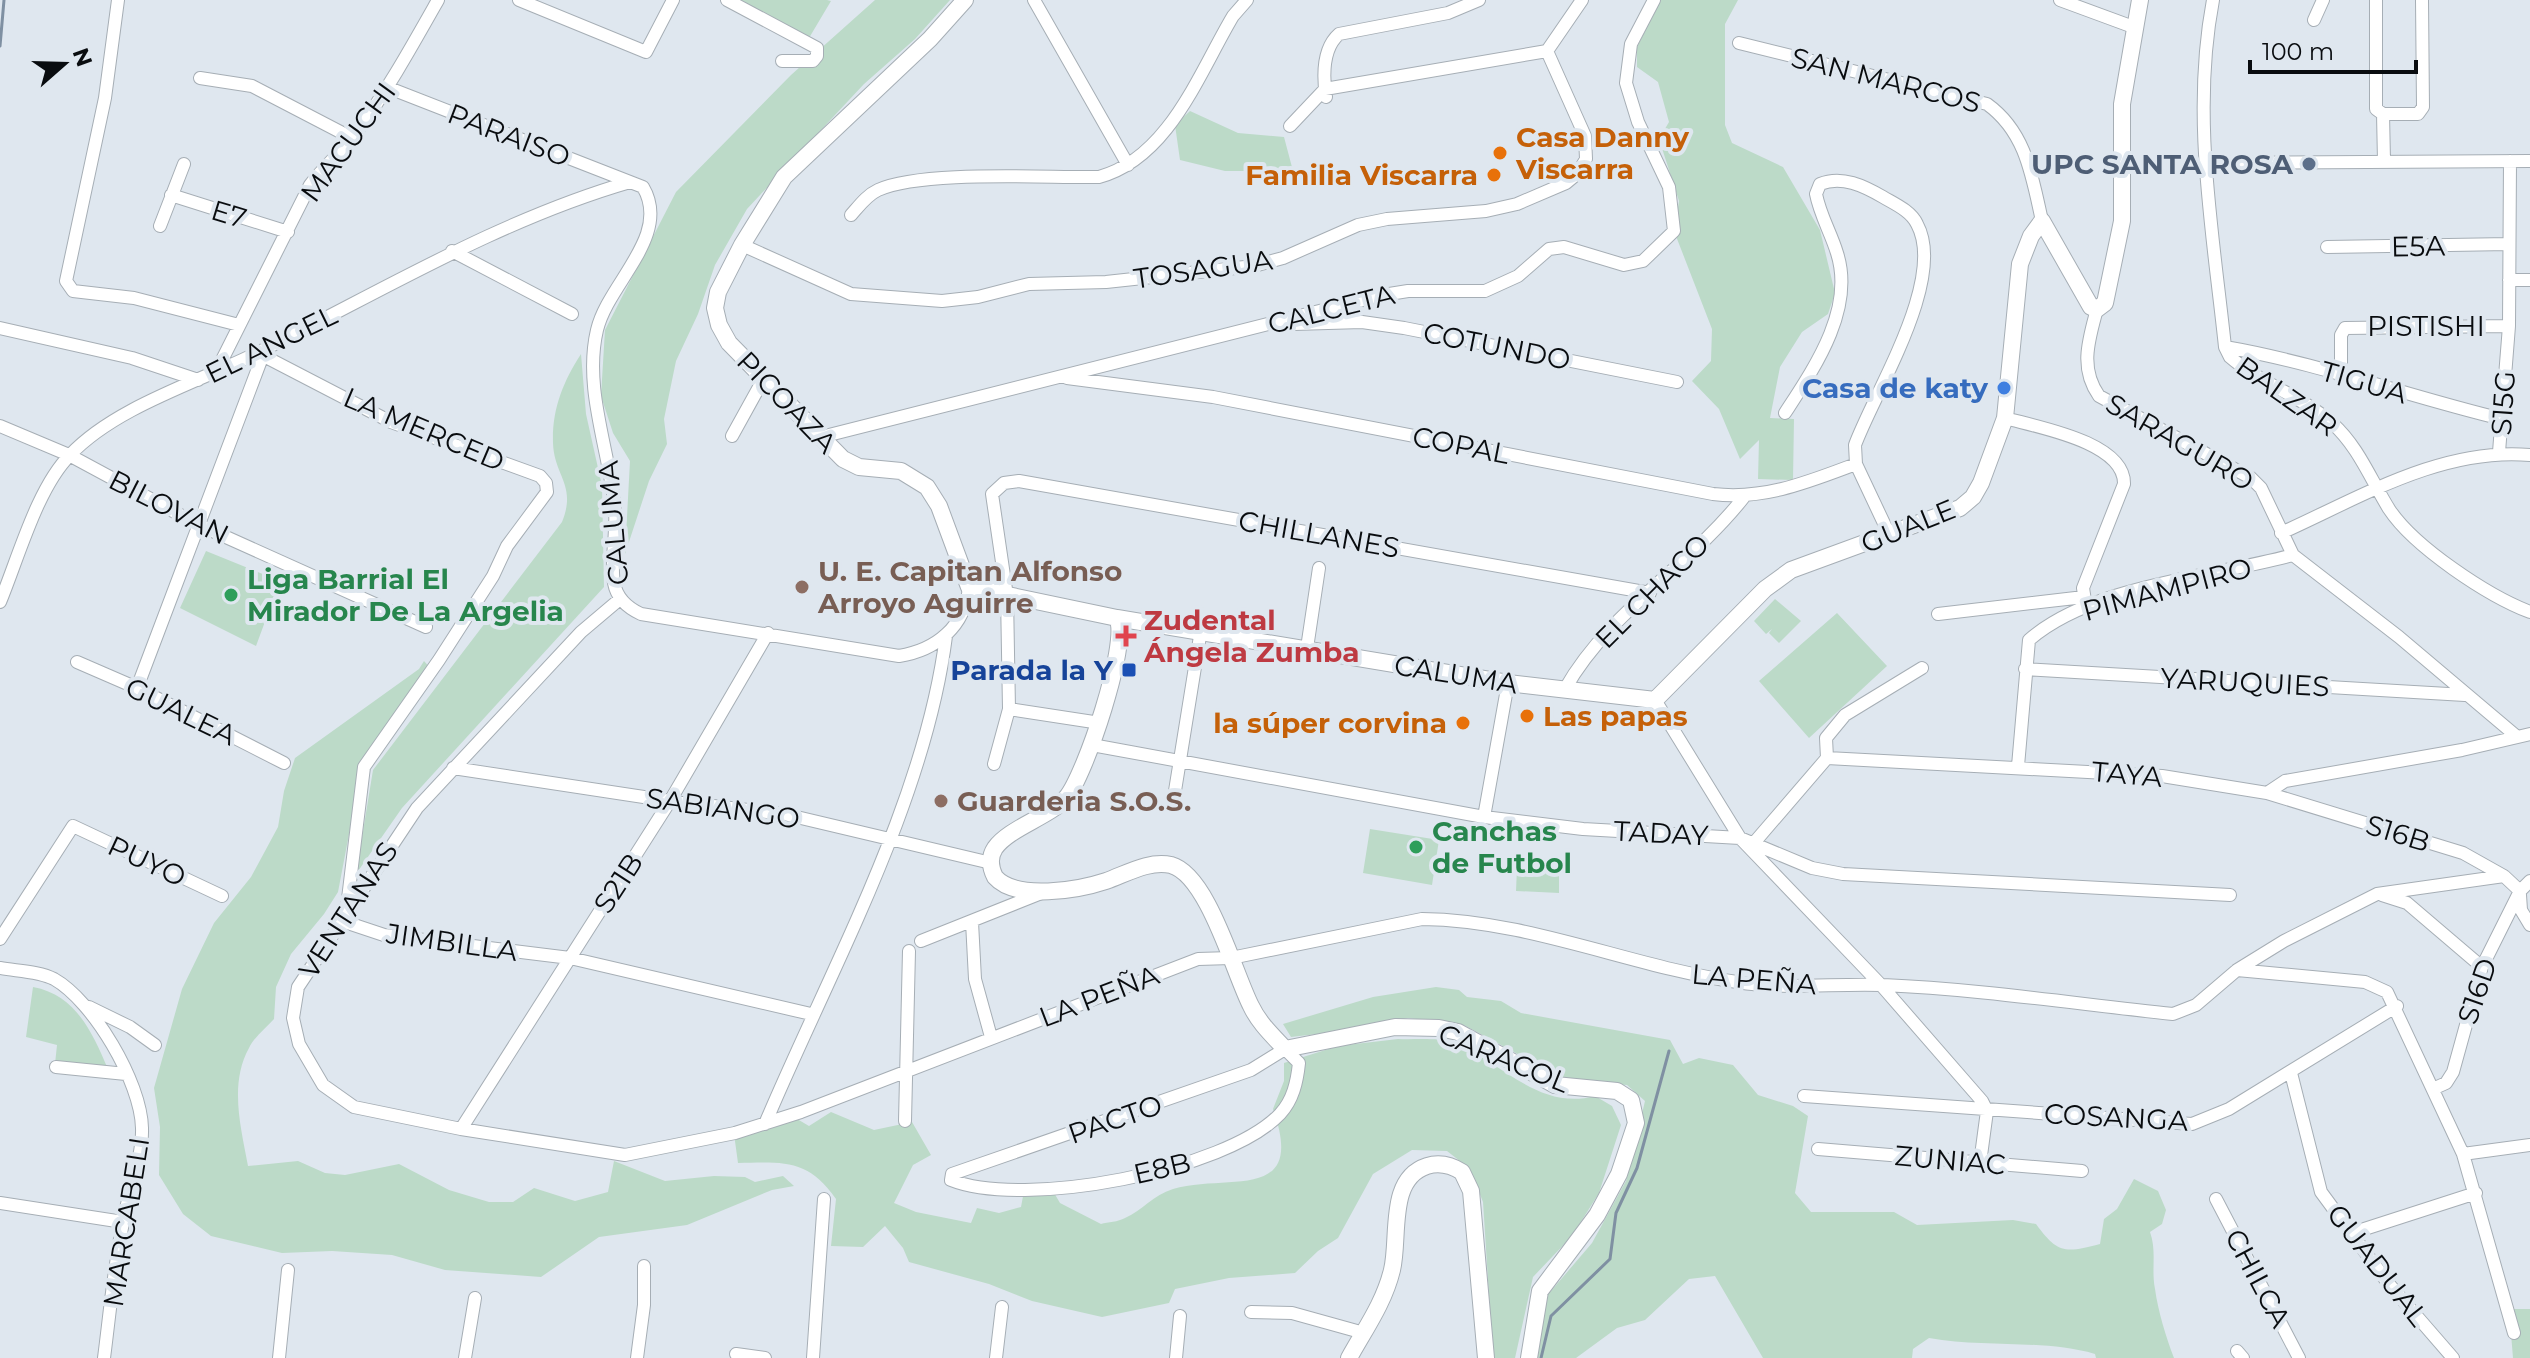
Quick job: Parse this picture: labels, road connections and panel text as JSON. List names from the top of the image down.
{
  "streets": {
    "street": [
      "SAN MARCOS",
      "PARAISO",
      "MACUCHI",
      "E7",
      "E5A",
      "TOSAGUA",
      "CALCETA",
      "PISTISHI",
      "EL ANGEL",
      "COTUNDO",
      "TIGUA",
      "BALZAR",
      "PICOAZA",
      "S15G",
      "LA MERCED",
      "SARAGURO",
      "COPAL",
      "BILOVAN",
      "CALUMA",
      "GUALE",
      "CHILLANES",
      "PIMAMPIRO",
      "EL CHACO",
      "YARUQUIES",
      "GUALEA",
      "TAYA",
      "SABIANGO",
      "TADAY",
      "S16B",
      "PUYO",
      "S21B",
      "VENTANAS",
      "JIMBILLA",
      "LA PEÑA",
      "S16D",
      "CARACOL",
      "COSANGA",
      "PACTO",
      "ZUNIAC",
      "E8B",
      "MARCABELI",
      "GUADUAL",
      "CHILCA"
    ]
  },
  "crossings": [
    ["SAN MARCOS", "SARAGURO"],
    ["SAN MARCOS", "GUALE"],
    ["PARAISO", "MACUCHI"],
    ["PARAISO", "EL ANGEL"],
    ["PARAISO", "CALUMA"],
    ["MACUCHI", "E7"],
    ["MACUCHI", "EL ANGEL"],
    ["E5A", "S15G"],
    ["TOSAGUA", "PICOAZA"],
    ["CALCETA", "COTUNDO"],
    ["CALCETA", "PICOAZA"],
    ["CALCETA", "COPAL"],
    ["PISTISHI", "TIGUA"],
    ["PISTISHI", "S15G"],
    ["EL ANGEL", "LA MERCED"],
    ["EL ANGEL", "BILOVAN"],
    ["EL ANGEL", "CALUMA"],
    ["TIGUA", "BALZAR"],
    ["TIGUA", "S15G"],
    ["BALZAR", "PIMAMPIRO"],
    ["PICOAZA", "CALUMA"],
    ["S15G", "PIMAMPIRO"],
    ["LA MERCED", "VENTANAS"],
    ["LA MERCED", "JIMBILLA"],
    ["SARAGURO", "PIMAMPIRO"],
    ["SARAGURO", "YARUQUIES"],
    ["COPAL", "EL CHACO"],
    ["CALUMA", "GUALE"],
    ["CALUMA", "CHILLANES"],
    ["CALUMA", "EL CHACO"],
    ["CALUMA", "S21B"],
    ["CALUMA", "VENTANAS"],
    ["CHILLANES", "EL CHACO"],
    ["PIMAMPIRO", "YARUQUIES"],
    ["PIMAMPIRO", "TAYA"],
    ["TAYA", "S16B"],
    ["SABIANGO", "S21B"],
    ["SABIANGO", "VENTANAS"],
    ["S16B", "LA PEÑA"],
    ["S16B", "S16D"],
    ["S21B", "VENTANAS"],
    ["S21B", "JIMBILLA"],
    ["VENTANAS", "JIMBILLA"],
    ["VENTANAS", "LA PEÑA"],
    ["CARACOL", "PACTO"],
    ["CARACOL", "E8B"],
    ["COSANGA", "GUADUAL"],
    ["PACTO", "E8B"]
  ],
  "places": {
    "other": [
      "Casa Danny Viscarra",
      "UPC SANTA ROSA",
      "Familia Viscarra",
      "Casa de katy",
      "U. E. Capitan Alfonso Arroyo Aguirre",
      "Liga Barrial El Mirador De La Argelia",
      "Las papas",
      "la súper corvina",
      "Guarderia S.O.S.",
      "Canchas de Futbol"
    ],
    "health": ["Zudental Ángela Zumba"],
    "transit": ["Parada la Y"]
  },
  "scale_bar": "100 m",
  "north": "right"
}
